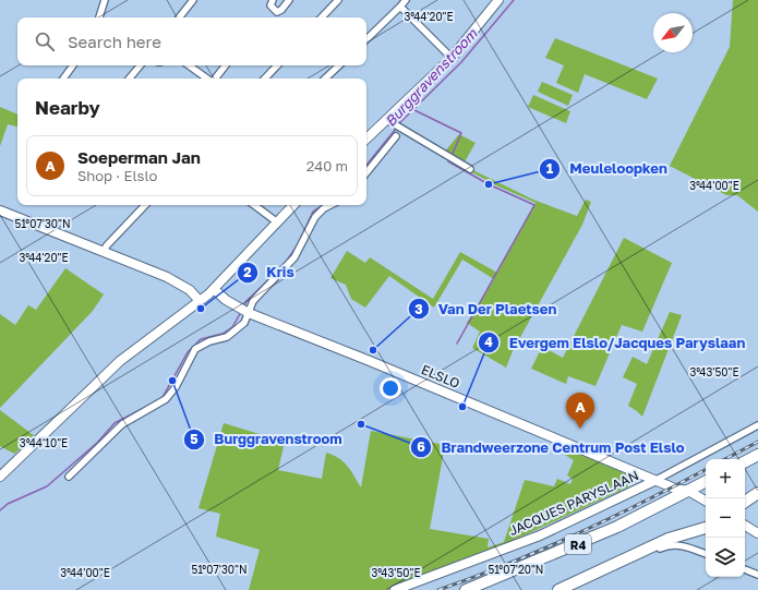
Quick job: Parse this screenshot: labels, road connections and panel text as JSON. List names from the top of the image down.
{
  "streets": {
    "highway": ["R4"],
    "street": ["ELSLO", "JACQUES PARYSLAAN"]
  },
  "crossings": [
    ["ELSLO", "JACQUES PARYSLAAN"],
    ["ELSLO", "R4"]
  ],
  "water": ["Burggravenstroom"],
  "places": [
    "Meuleloopken",
    "Kris",
    "Van Der Plaetsen",
    "Burggravenstroom",
    "Evergem Elslo/Jacques Paryslaan",
    "Brandweerzone Centrum Post Elslo"
  ],
  "north": "bottom left",
  "page": {
    "search": "Search here",
    "heading": "Nearby",
    "list": [
      {
        "mark": "A",
        "name": "Soeperman Jan",
        "note": "Shop · Elslo",
        "value": "240 m"
      }
    ],
    "pins": "A",
    "map_buttons": ["+", "−"]
  },
  "coordinates": [
    "3°44'20\"E",
    "3°44'00\"E",
    "51°07'30\"N",
    "3°43'50\"E",
    "3°44'10\"E",
    "51°07'20\"N"
  ]
}
